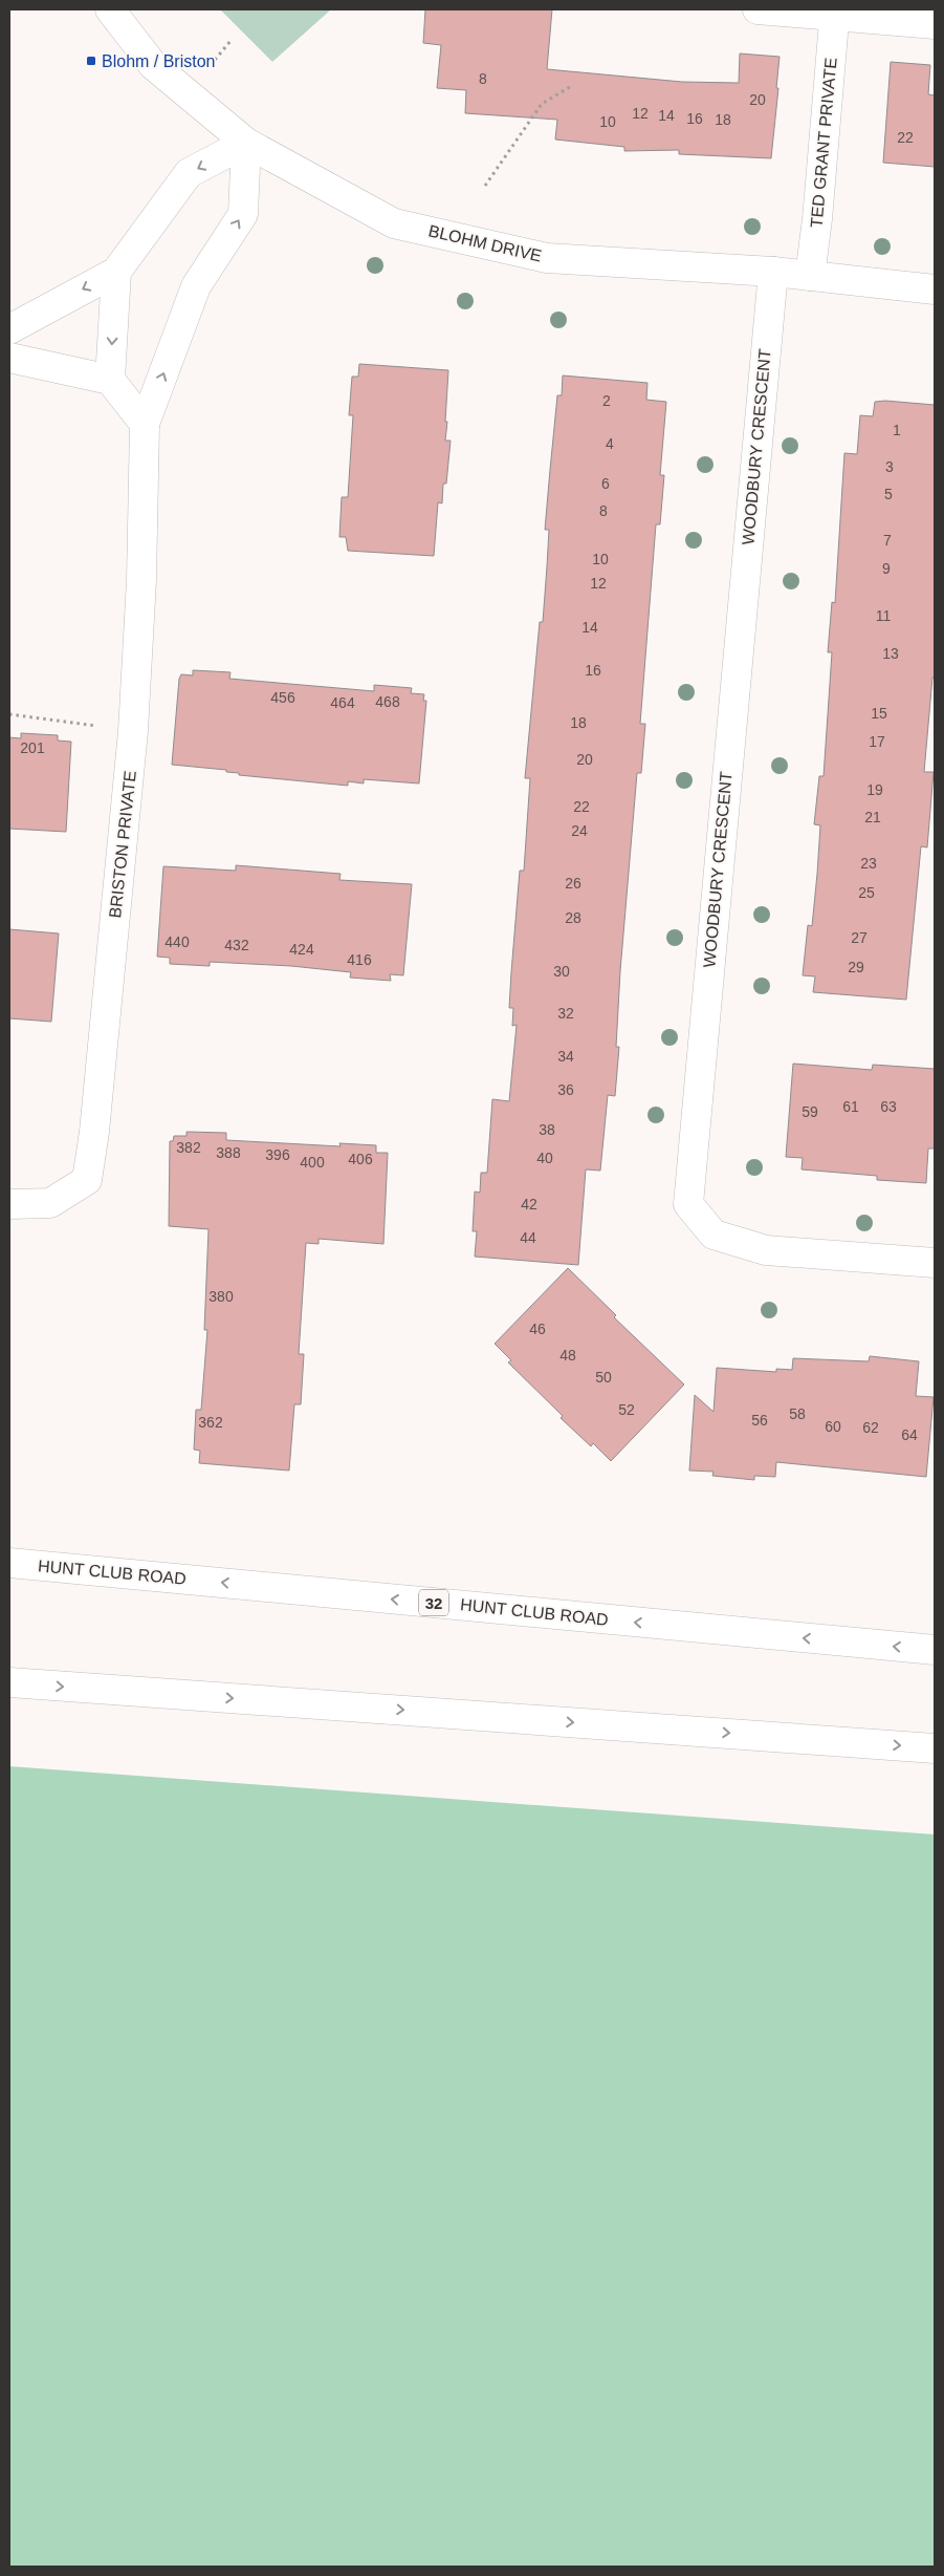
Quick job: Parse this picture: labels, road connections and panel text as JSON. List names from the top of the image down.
{
  "streets": {
    "street": [
      "TED GRANT PRIVATE",
      "BLOHM DRIVE",
      "WOODBURY CRESCENT",
      "BRISTON PRIVATE",
      "HUNT CLUB ROAD",
      "32"
    ]
  },
  "crossings": [
    ["TED GRANT PRIVATE", "BLOHM DRIVE"],
    ["BLOHM DRIVE", "WOODBURY CRESCENT"],
    ["BLOHM DRIVE", "BRISTON PRIVATE"]
  ],
  "places": {
    "transit": ["Blohm / Briston"]
  },
  "house_numbers": [
    "8",
    "20",
    "12",
    "14",
    "16",
    "18",
    "10",
    "22",
    "2",
    "1",
    "4",
    "3",
    "6",
    "5",
    "8",
    "7",
    "10",
    "9",
    "12",
    "11",
    "14",
    "13",
    "16",
    "456",
    "468",
    "464",
    "15",
    "18",
    "17",
    "201",
    "20",
    "19",
    "22",
    "21",
    "24",
    "23",
    "26",
    "25",
    "28",
    "27",
    "440",
    "432",
    "424",
    "416",
    "29",
    "30",
    "32",
    "34",
    "36",
    "61",
    "63",
    "59",
    "38",
    "382",
    "388",
    "396",
    "40",
    "406",
    "400",
    "42",
    "44",
    "380",
    "46",
    "48",
    "50",
    "52",
    "58",
    "56",
    "362",
    "60",
    "62",
    "64"
  ]
}
